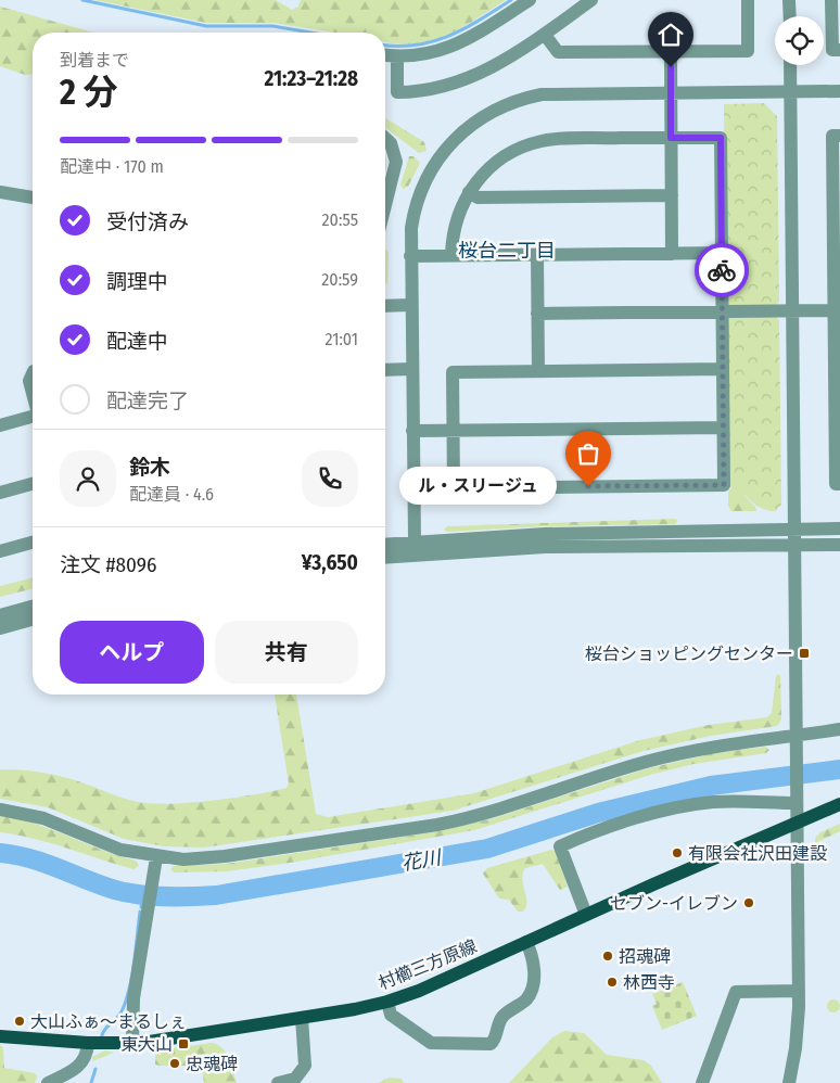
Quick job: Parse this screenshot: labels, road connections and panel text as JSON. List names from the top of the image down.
{
  "streets": {
    "main road": ["村櫛三方原線"]
  },
  "districts": ["桜台二丁目"],
  "water": ["花川"],
  "places": {
    "other": [
      "ル・スリージュ",
      "有限会社沢田建設",
      "セブン-イレブン",
      "招魂碑",
      "林西寺",
      "大山ふぁ～まるしぇ",
      "忠魂碑"
    ],
    "transit": ["桜台ショッピングセンター", "東大山"]
  },
  "page": {
    "heading": ["2 分", "到着まで", "21:23–21:28"],
    "panel": [
      "鈴木",
      "配達員 · 4.6",
      "注文 #8096",
      "¥3,650"
    ],
    "bar": "配達中 · 170 m",
    "list": [
      ["受付済み", "20:55"],
      ["調理中", "20:59"],
      ["配達中", "21:01"],
      "配達完了"
    ],
    "bubble": "ル・スリージュ",
    "buttons": ["ヘルプ", "共有"]
  }
}
